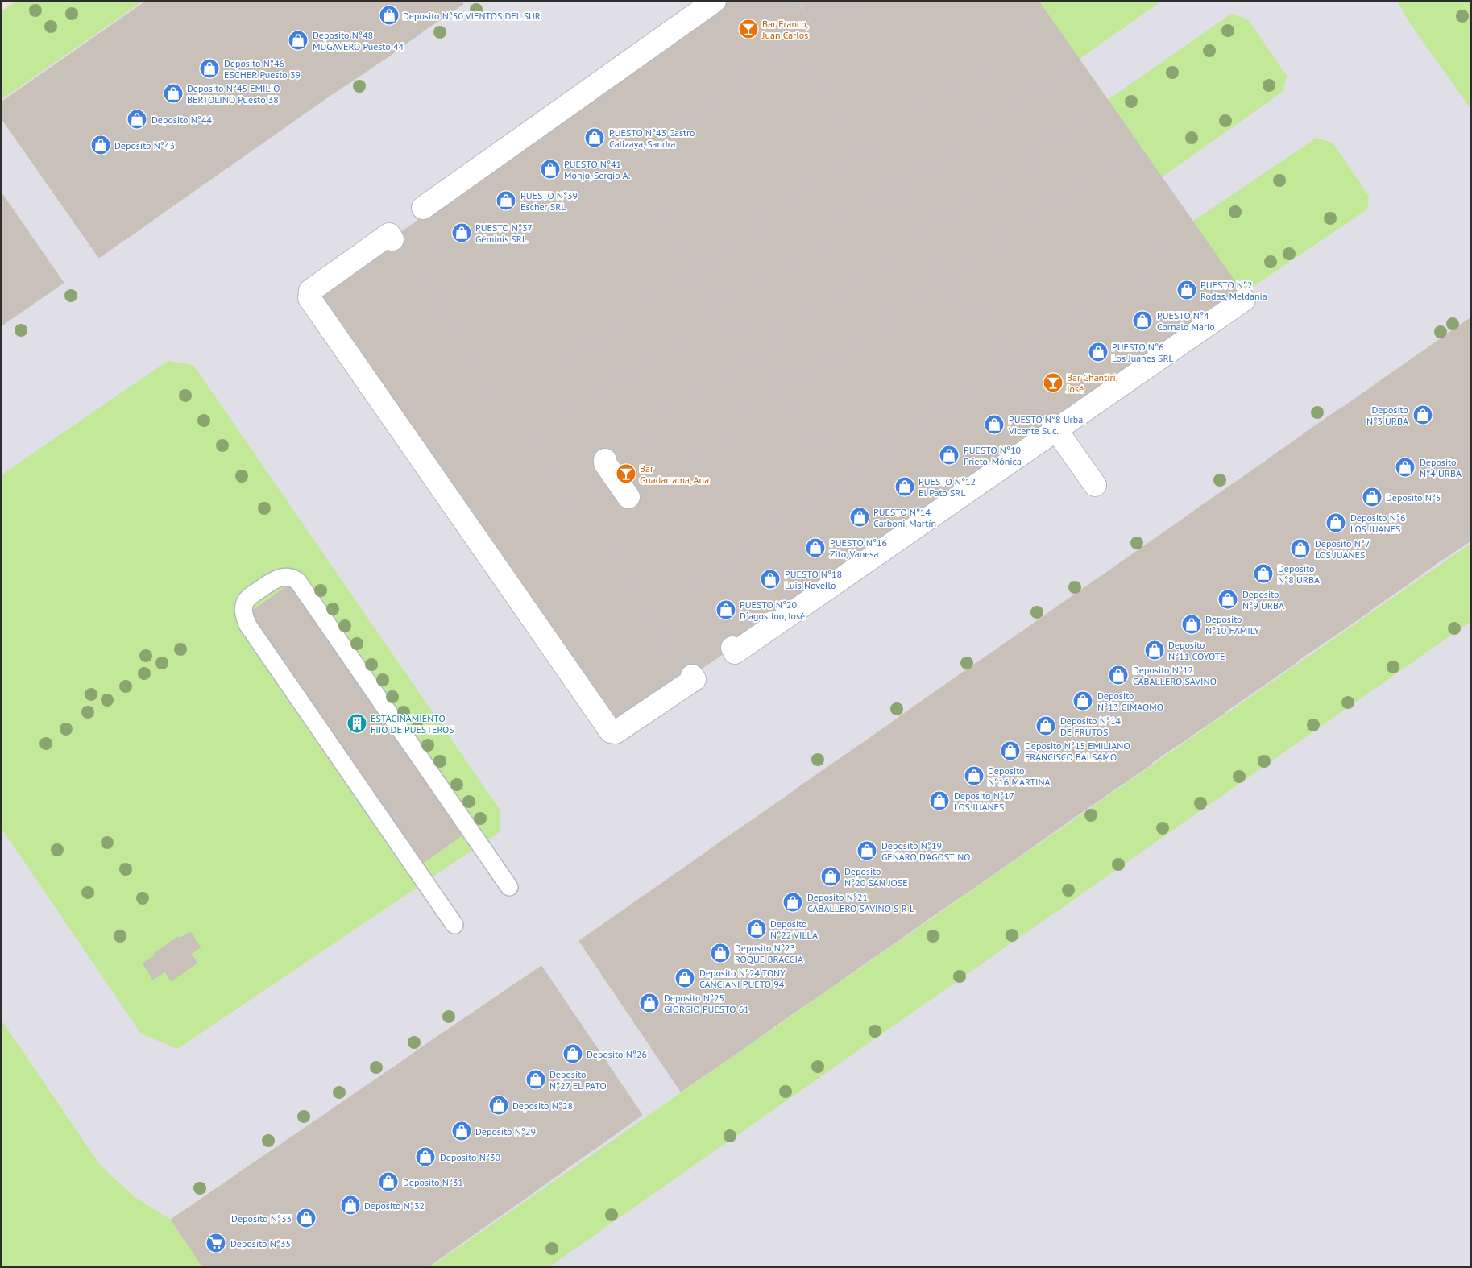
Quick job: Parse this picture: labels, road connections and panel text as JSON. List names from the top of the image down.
{
  "places": {
    "shop": [
      "Deposito N°50 VIENTOS DEL SUR",
      "Deposito N°48 MUGAVERO Puesto 44",
      "Deposito N°46 ESCHER Puesto 39",
      "Deposito N°45 EMILIO BERTOLINO Puesto 38",
      "Deposito N°44",
      "PUESTO N°43 Castro Calizaya, Sandra",
      "Deposito N°43",
      "PUESTO N°41 Monjo, Sergio A.",
      "PUESTO N°39 Escher SRL",
      "PUESTO N°37 Géminis SRL",
      "PUESTO N°2 Rodas, Meldania",
      "PUESTO N°4 Cornalo Mario",
      "PUESTO N°6 Los Juanes SRL",
      "Deposito N°3 URBA",
      "PUESTO N°8 Urba, Vicente Suc.",
      "PUESTO N°10 Prieto, Mónica",
      "Deposito N°4 URBA",
      "PUESTO N°12 El Pato SRL",
      "Deposito N°5",
      "PUESTO N°14 Carboni, Martín",
      "Deposito N°6 LOS JUANES",
      "PUESTO N°16 Zito, Vanesa",
      "Deposito N°7 LOS JUANES",
      "Deposito N°8 URBA",
      "PUESTO N°18 Luis Novello",
      "Deposito N°9 URBA",
      "PUESTO N°20 D´agostino, José",
      "Deposito N°10 FAMILY",
      "Deposito N°11 COYOTE",
      "Deposito N°12 CABALLERO SAVINO",
      "Deposito N°13 CIMAOMO",
      "Deposito N°14 DE FRUTOS",
      "Deposito N°15 EMILIANO FRANCISCO BALSAMO",
      "Deposito N°16 MARTINA",
      "Deposito N°17 LOS JUANES",
      "Deposito N°19 GENARO D'AGOSTINO",
      "Deposito N°20 SAN JOSE",
      "Deposito N°21 CABALLERO SAVINO S R L",
      "Deposito N°22 VILLA",
      "Deposito N°23 ROQUE BRACCIA",
      "Deposito N°24 TONY CANCIANI PUETO 94",
      "Deposito N°25 GIORGIO PUESTO 61",
      "Deposito N°26",
      "Deposito N°27 EL PATO",
      "Deposito N°28",
      "Deposito N°29",
      "Deposito N°30",
      "Deposito N°31",
      "Deposito N°32",
      "Deposito N°33"
    ],
    "bar": ["Bar Franco, Juan Carlos", "Bar Chantiri, José", "Bar Guadarrama, Ana"],
    "building": ["ESTACINAMIENTO FIJO DE PUESTEROS"],
    "supermarket": ["Deposito N°35"]
  }
}
